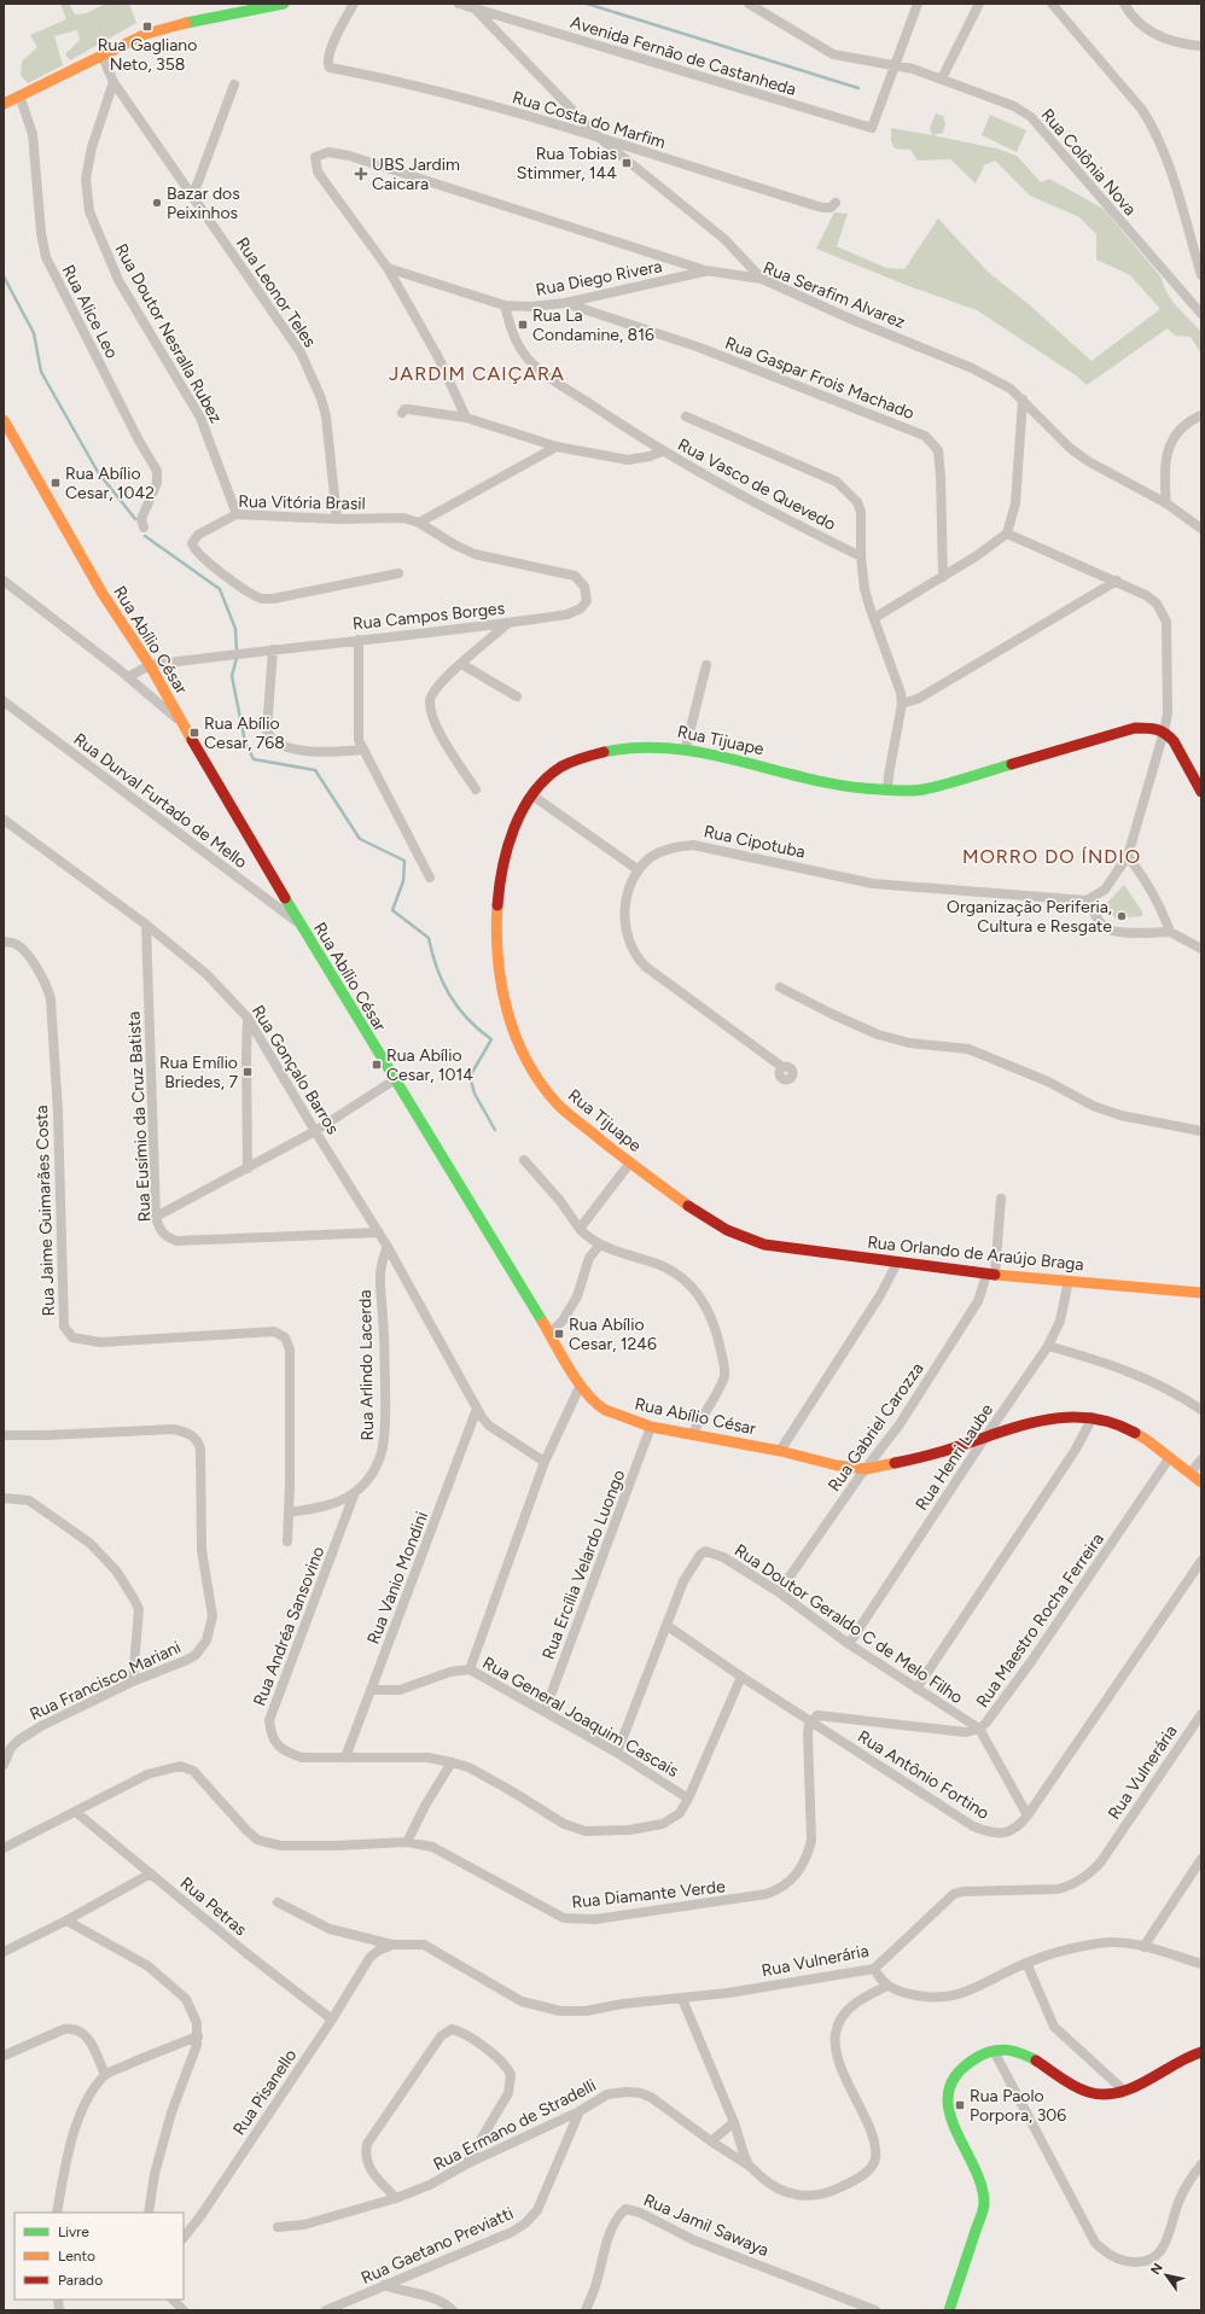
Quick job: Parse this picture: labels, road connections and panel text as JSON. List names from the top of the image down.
{
  "streets": {
    "street": [
      "Avenida Fernão de Castanheda",
      "Rua Costa do Marfim",
      "Rua Colônia Nova",
      "Rua Diego Rivera",
      "Rua Leonor Teles",
      "Rua Serafim Alvarez",
      "Rua Alice Leo",
      "Rua Doutor Nesralla Rubez",
      "Rua Gaspar Frois Machado",
      "Rua Vasco de Quevedo",
      "Rua Vitória Brasil",
      "Rua Campos Borges",
      "Rua Abílio César",
      "Rua Tijuape",
      "Rua Durval Furtado de Mello",
      "Rua Cipotuba",
      "Rua Gonçalo Barros",
      "Rua Eusímio da Cruz Batista",
      "Rua Jaime Guimarães Costa",
      "Rua Orlando de Araújo Braga",
      "Rua Arlindo Lacerda",
      "Rua Gabriel Carozza",
      "Rua Henri Laube",
      "Rua Ercília Velardo Luongo",
      "Rua Vanio Mondini",
      "Rua Maestro Rocha Ferreira",
      "Rua Doutor Geraldo C de Melo Filho",
      "Rua Andréa Sansovino",
      "Rua Francisco Mariani",
      "Rua General Joaquim Cascais",
      "Rua Vulnerária",
      "Rua Antônio Fortino",
      "Rua Diamante Verde",
      "Rua Petras",
      "Rua Pisanello",
      "Rua Ermano de Stradelli",
      "Rua Jamil Sawaya",
      "Rua Gaetano Previatti"
    ]
  },
  "crossings": [
    ["Avenida Fernão de Castanheda", "Rua Colônia Nova"],
    ["Rua Diego Rivera", "Rua Serafim Alvarez"],
    ["Rua Diego Rivera", "Rua Gaspar Frois Machado"],
    ["Rua Leonor Teles", "Rua Doutor Nesralla Rubez"],
    ["Rua Leonor Teles", "Rua Vitória Brasil"],
    ["Rua Doutor Nesralla Rubez", "Rua Vitória Brasil"],
    ["Rua Vitória Brasil", "Rua Campos Borges"],
    ["Rua Campos Borges", "Rua Abílio César"],
    ["Rua Abílio César", "Rua Durval Furtado de Mello"],
    ["Rua Abílio César", "Rua Gabriel Carozza"],
    ["Rua Abílio César", "Rua Henri Laube"],
    ["Rua Abílio César", "Rua Ercília Velardo Luongo"],
    ["Rua Abílio César", "Rua Maestro Rocha Ferreira"],
    ["Rua Tijuape", "Rua Orlando de Araújo Braga"],
    ["Rua Gonçalo Barros", "Rua Eusímio da Cruz Batista"],
    ["Rua Gonçalo Barros", "Rua Arlindo Lacerda"],
    ["Rua Gonçalo Barros", "Rua Vanio Mondini"],
    ["Rua Jaime Guimarães Costa", "Rua Arlindo Lacerda"],
    ["Rua Orlando de Araújo Braga", "Rua Gabriel Carozza"],
    ["Rua Orlando de Araújo Braga", "Rua Henri Laube"],
    ["Rua Arlindo Lacerda", "Rua Andréa Sansovino"],
    ["Rua Gabriel Carozza", "Rua Doutor Geraldo C de Melo Filho"],
    ["Rua Henri Laube", "Rua Doutor Geraldo C de Melo Filho"],
    ["Rua Ercília Velardo Luongo", "Rua General Joaquim Cascais"],
    ["Rua Vanio Mondini", "Rua Andréa Sansovino"],
    ["Rua Vanio Mondini", "Rua General Joaquim Cascais"],
    ["Rua Maestro Rocha Ferreira", "Rua Doutor Geraldo C de Melo Filho"],
    ["Rua Maestro Rocha Ferreira", "Rua Antônio Fortino"],
    ["Rua Maestro Rocha Ferreira", "Rua Diamante Verde"],
    ["Rua Doutor Geraldo C de Melo Filho", "Rua General Joaquim Cascais"],
    ["Rua Doutor Geraldo C de Melo Filho", "Rua Antônio Fortino"],
    ["Rua Andréa Sansovino", "Rua General Joaquim Cascais"],
    ["Rua Andréa Sansovino", "Rua Antônio Fortino"],
    ["Rua Vulnerária", "Rua Pisanello"],
    ["Rua Antônio Fortino", "Rua Diamante Verde"],
    ["Rua Diamante Verde", "Rua Petras"],
    ["Rua Petras", "Rua Pisanello"],
    ["Rua Ermano de Stradelli", "Rua Gaetano Previatti"]
  ],
  "districts": ["JARDIM CAIÇARA", "MORRO DO ÍNDIO"],
  "places": {
    "transit": [
      "Rua Gagliano Neto, 358",
      "Rua Tobias Stimmer, 144",
      "Rua La Condamine, 816",
      "Rua Abílio Cesar, 1042",
      "Rua Abílio Cesar, 768",
      "Rua Abílio Cesar, 1014",
      "Rua Emílio Briedes, 7",
      "Rua Abílio Cesar, 1246",
      "Rua Paolo Porpora, 306"
    ],
    "health": ["UBS Jardim Caicara"],
    "other": ["Bazar dos Peixinhos", "Organização Periferia, Cultura e Resgate"]
  },
  "legend": ["Livre", "Lento", "Parado"],
  "north": "top left"
}
